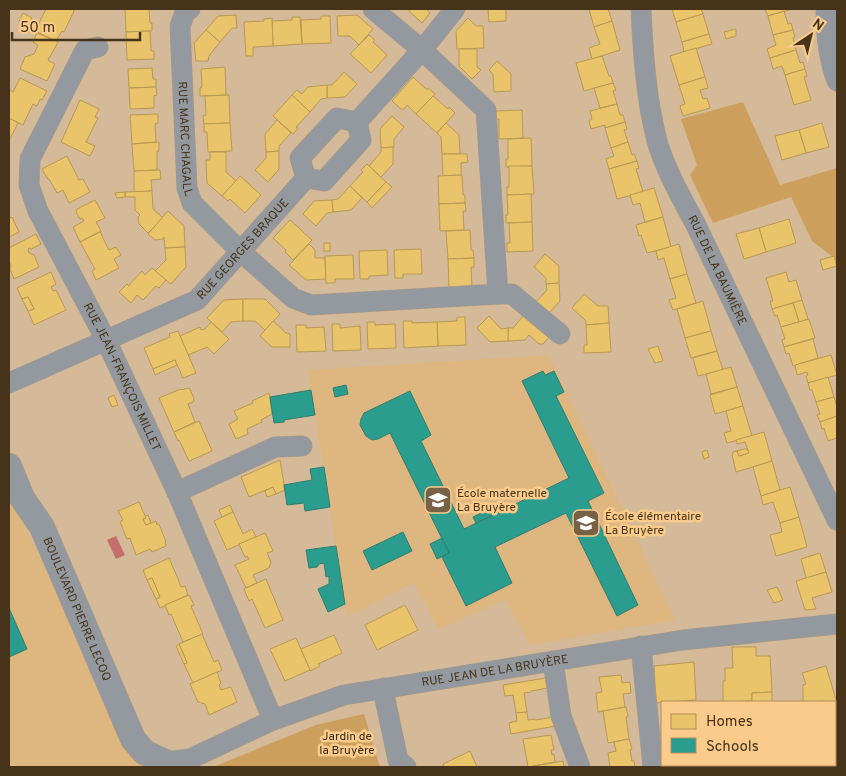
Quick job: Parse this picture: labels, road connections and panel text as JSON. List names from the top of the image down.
{
  "streets": {
    "street": [
      "RUE MARC CHAGALL",
      "RUE GEORGES BRAQUE",
      "RUE DE LA BAUMIÈRE",
      "RUE JEAN-FRANÇOIS MILLET",
      "BOULEVARD PIERRE LECOQ",
      "RUE JEAN DE LA BRUYÈRE"
    ]
  },
  "crossings": [
    ["RUE MARC CHAGALL", "RUE GEORGES BRAQUE"],
    ["RUE GEORGES BRAQUE", "RUE JEAN-FRANÇOIS MILLET"],
    ["RUE JEAN-FRANÇOIS MILLET", "RUE JEAN DE LA BRUYÈRE"],
    ["BOULEVARD PIERRE LECOQ", "RUE JEAN DE LA BRUYÈRE"]
  ],
  "parks": ["Jardin de la Bruyère"],
  "places": {
    "school or university": ["École maternelle La Bruyère", "École élémentaire La Bruyère"]
  },
  "legend": ["Homes", "Schools"],
  "scale_bar": "50 m",
  "north": "top right"
}
